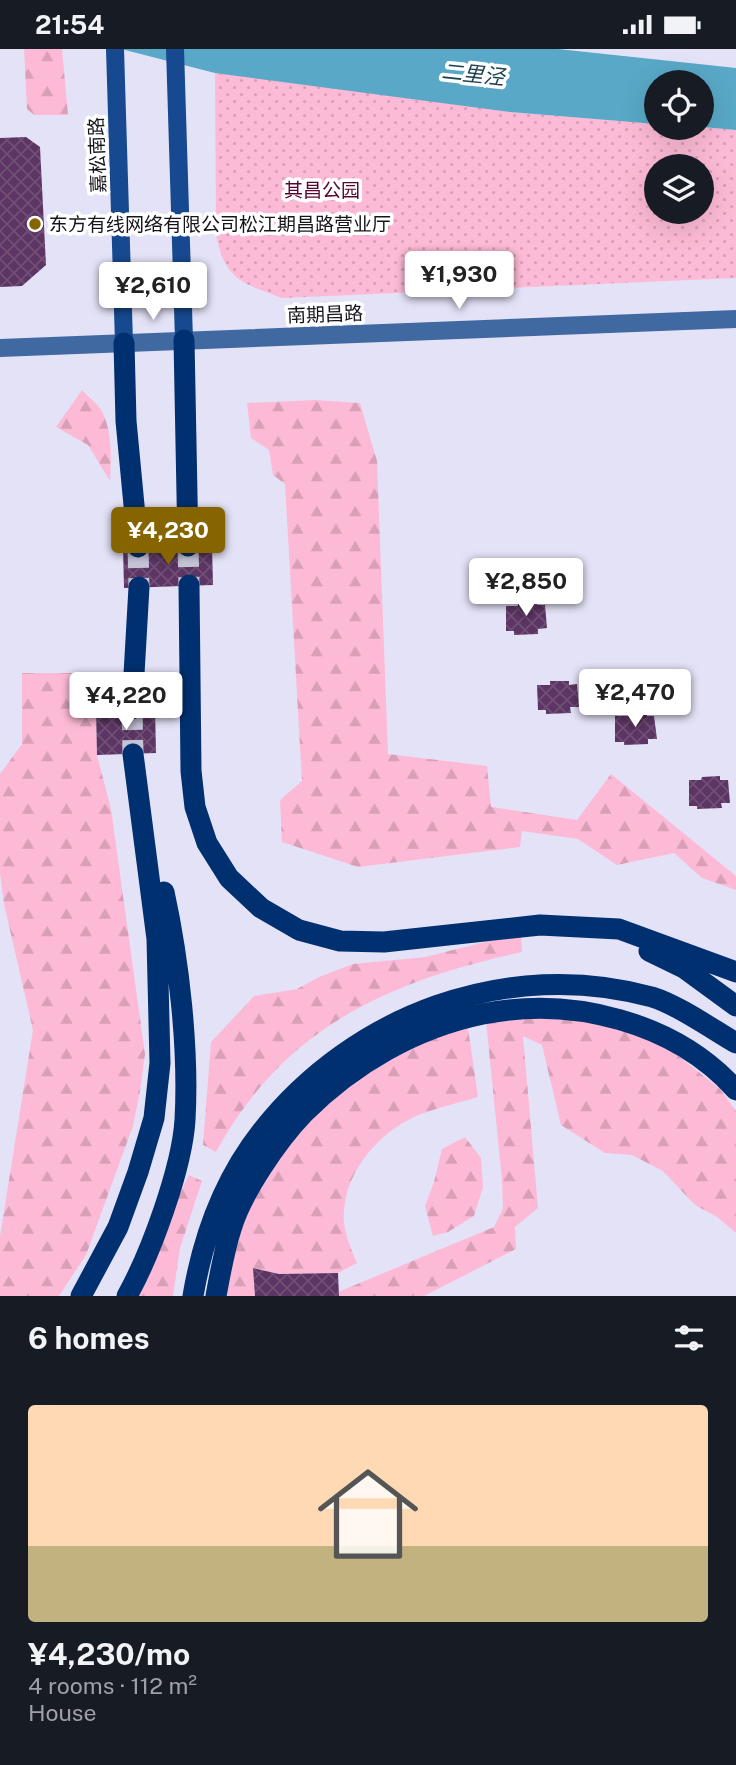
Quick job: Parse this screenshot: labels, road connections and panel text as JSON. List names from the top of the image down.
{
  "streets": {
    "main road": ["嘉松南路", "南期昌路"]
  },
  "crossings": [
    ["嘉松南路", "南期昌路"]
  ],
  "water": ["二里泾"],
  "parks": ["其昌公园"],
  "places": ["东方有线网络有限公司松江期昌路营业厅"],
  "page": {
    "status": "21:54",
    "price": [
      "¥1,930",
      "¥2,610",
      "¥4,230",
      "¥2,850",
      "¥2,470",
      "¥4,220"
    ],
    "heading": "6 homes",
    "list": [
      {
        "name": "¥4,230/mo",
        "note": "4 rooms · 112 m² · House"
      }
    ]
  }
}
